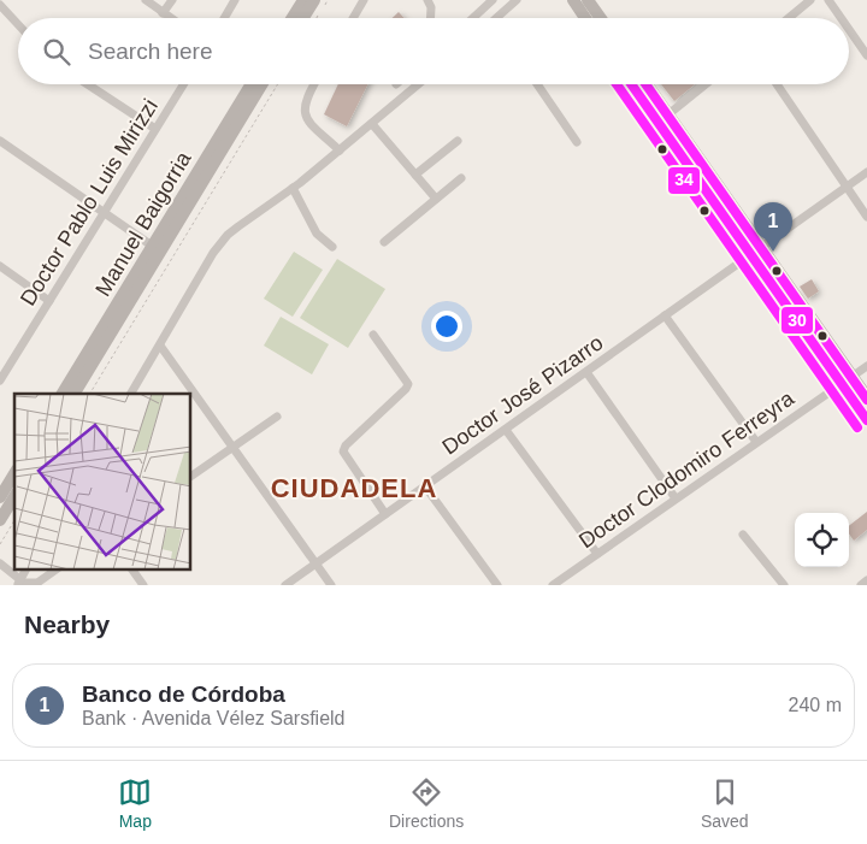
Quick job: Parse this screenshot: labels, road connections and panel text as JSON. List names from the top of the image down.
{
  "streets": {
    "main road": ["Manuel Baigorria"],
    "street": ["Doctor Pablo Luis Mirizzi", "Doctor José Pizarro", "Doctor Clodomiro Ferreyra"]
  },
  "districts": ["CIUDADELA"],
  "lines": ["transit line 30", "transit line 34"],
  "page": {
    "search": "Search here",
    "pins": "1",
    "heading": "Nearby",
    "list": [
      {
        "mark": "1",
        "name": "Banco de Córdoba",
        "note": "Bank · Avenida Vélez Sarsfield",
        "value": "240 m"
      }
    ],
    "nav": ["Map", "Directions", "Saved"]
  }
}
